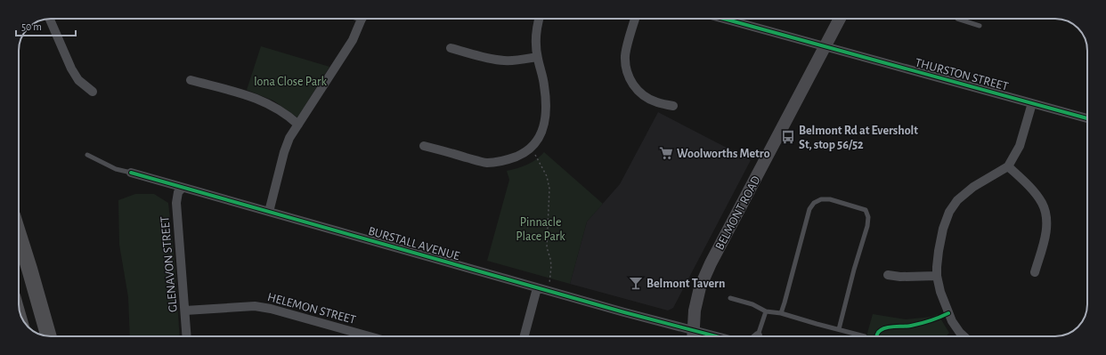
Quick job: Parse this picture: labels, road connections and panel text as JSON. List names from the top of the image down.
{
  "streets": {
    "main road": ["BELMONT ROAD"],
    "street": [
      "THURSTON STREET",
      "BURSTALL AVENUE",
      "GLENAVON STREET",
      "HELEMON STREET"
    ]
  },
  "crossings": [
    ["THURSTON STREET", "BELMONT ROAD"],
    ["BELMONT ROAD", "BURSTALL AVENUE"],
    ["BURSTALL AVENUE", "GLENAVON STREET"],
    ["GLENAVON STREET", "HELEMON STREET"]
  ],
  "parks": ["Iona Close Park", "Pinnacle Place Park"],
  "places": {
    "bus stop": ["Belmont Rd at Eversholt St, stop 56/52"],
    "supermarket": ["Woolworths Metro"],
    "bar": ["Belmont Tavern"]
  },
  "scale_bar": "50 m"
}
